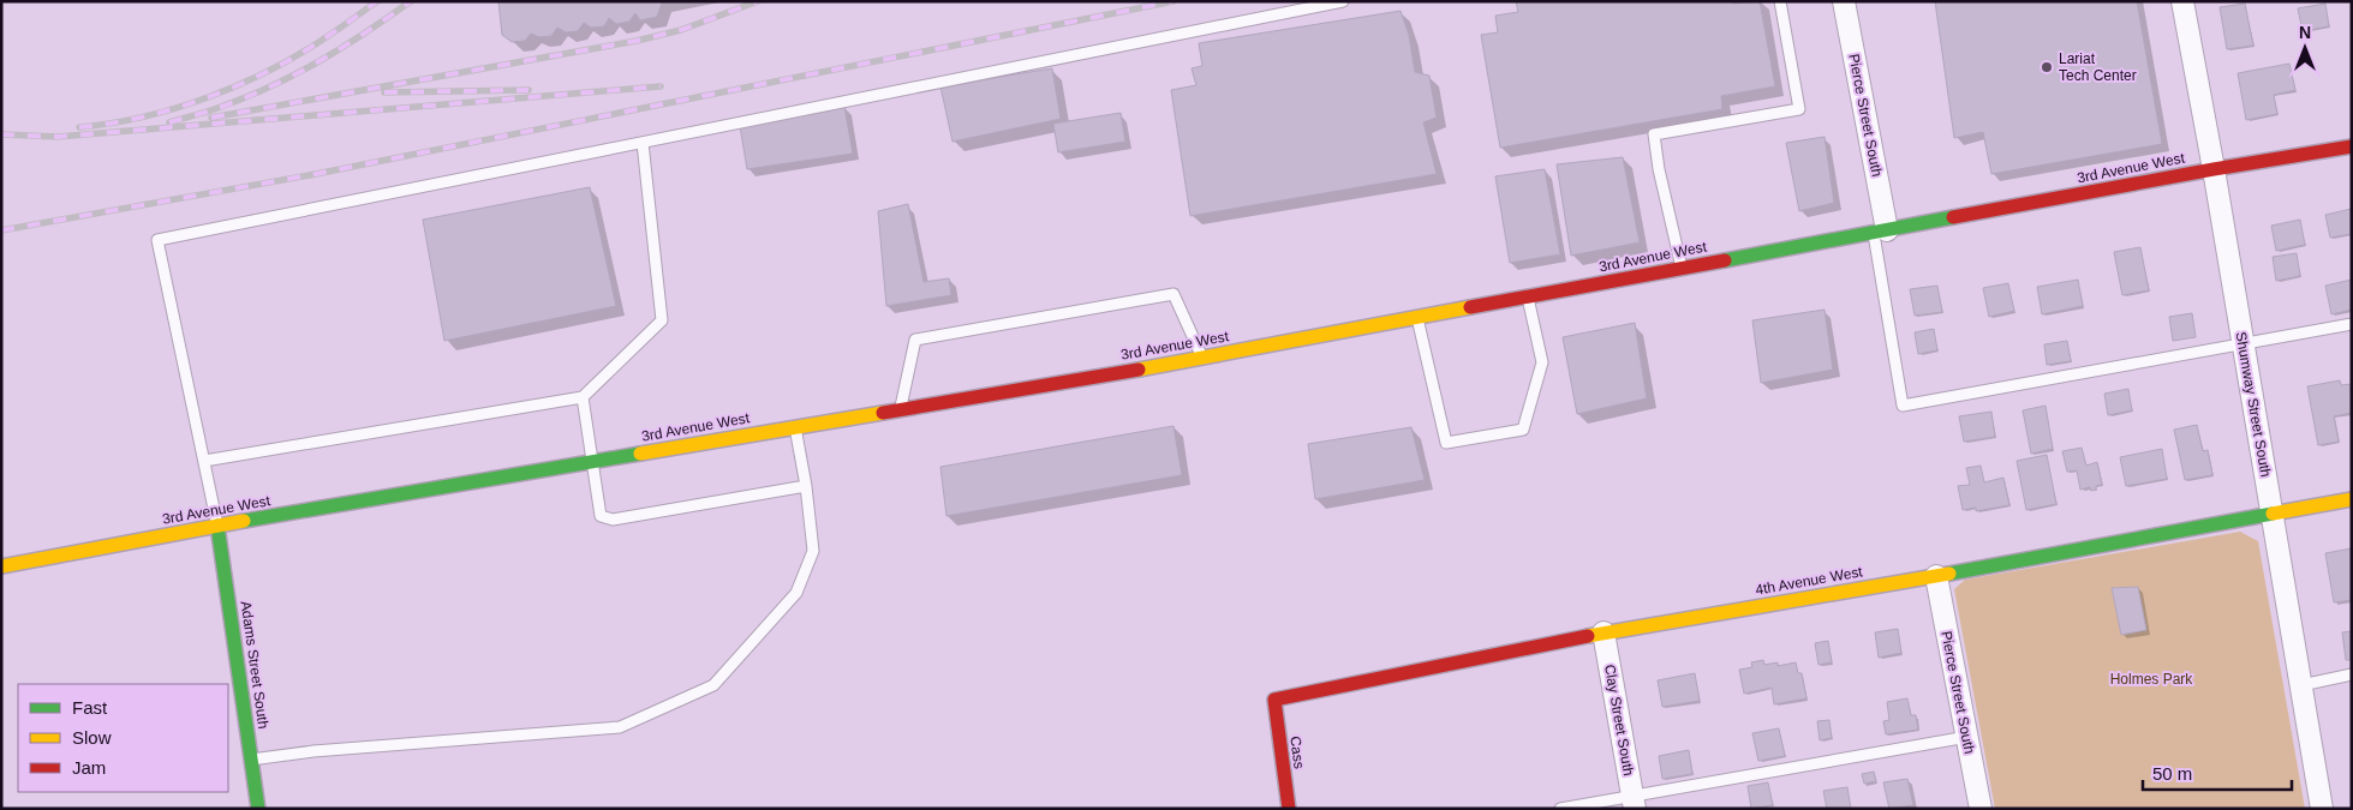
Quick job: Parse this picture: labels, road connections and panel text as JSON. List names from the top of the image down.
{
  "streets": {
    "street": [
      "Pierce Street South",
      "3rd Avenue West",
      "Shumway Street South",
      "4th Avenue West",
      "Adams Street South",
      "Clay Street South",
      "Cass"
    ]
  },
  "crossings": [
    ["Pierce Street South", "3rd Avenue West"],
    ["Pierce Street South", "4th Avenue West"],
    ["3rd Avenue West", "Shumway Street South"],
    ["3rd Avenue West", "Adams Street South"],
    ["Shumway Street South", "4th Avenue West"],
    ["4th Avenue West", "Clay Street South"],
    ["4th Avenue West", "Cass"]
  ],
  "parks": ["Holmes Park"],
  "places": ["Lariat Tech Center"],
  "legend": ["Fast", "Slow", "Jam"],
  "scale_bar": "50 m",
  "north": "top"
}
